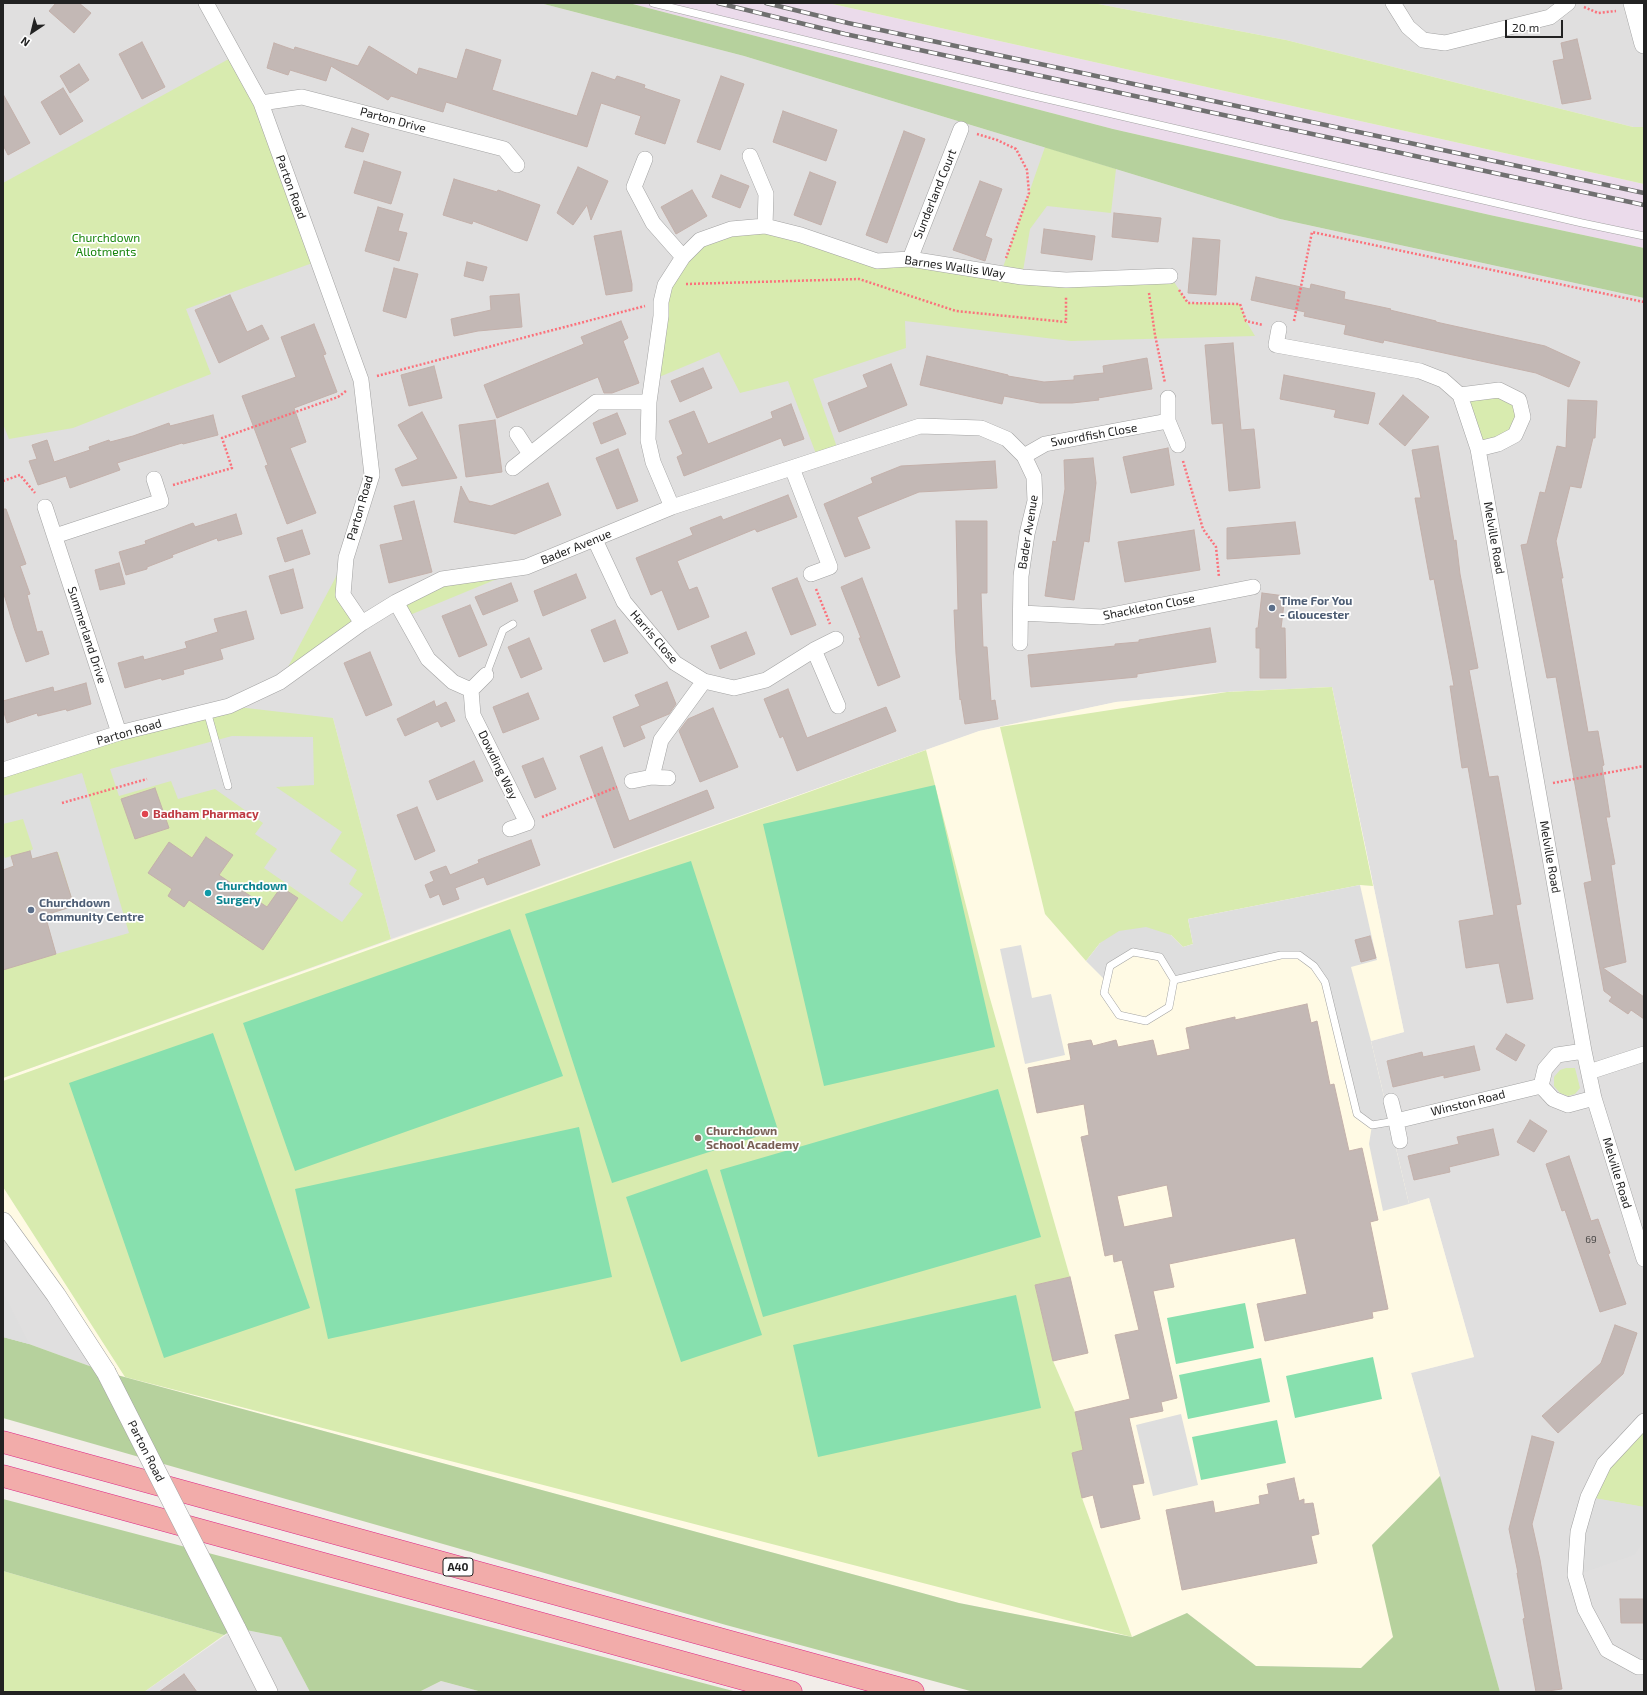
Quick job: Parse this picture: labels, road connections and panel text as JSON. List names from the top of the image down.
{
  "streets": {
    "highway": ["A40"],
    "street": [
      "Parton Drive",
      "Parton Road",
      "Sunderland Court",
      "Barnes Wallis Way",
      "Swordfish Close",
      "Bader Avenue",
      "Melville Road",
      "Shackleton Close",
      "Summerland Drive",
      "Harris Close",
      "Dowding Way",
      "Winston Road"
    ]
  },
  "crossings": [
    ["Parton Drive", "Parton Road"],
    ["Parton Road", "Bader Avenue"],
    ["Parton Road", "Summerland Drive"],
    ["Sunderland Court", "Barnes Wallis Way"],
    ["Barnes Wallis Way", "Bader Avenue"],
    ["Swordfish Close", "Bader Avenue"],
    ["Bader Avenue", "Shackleton Close"],
    ["Bader Avenue", "Harris Close"],
    ["Melville Road", "Winston Road"]
  ],
  "parks": ["Churchdown Allotments"],
  "places": [
    "Time For You - Gloucester",
    "Badham Pharmacy",
    "Churchdown Surgery",
    "Churchdown Community Centre",
    "Churchdown School Academy"
  ],
  "house_numbers": ["69"],
  "scale_bar": "20 m",
  "north": "bottom left"
}
